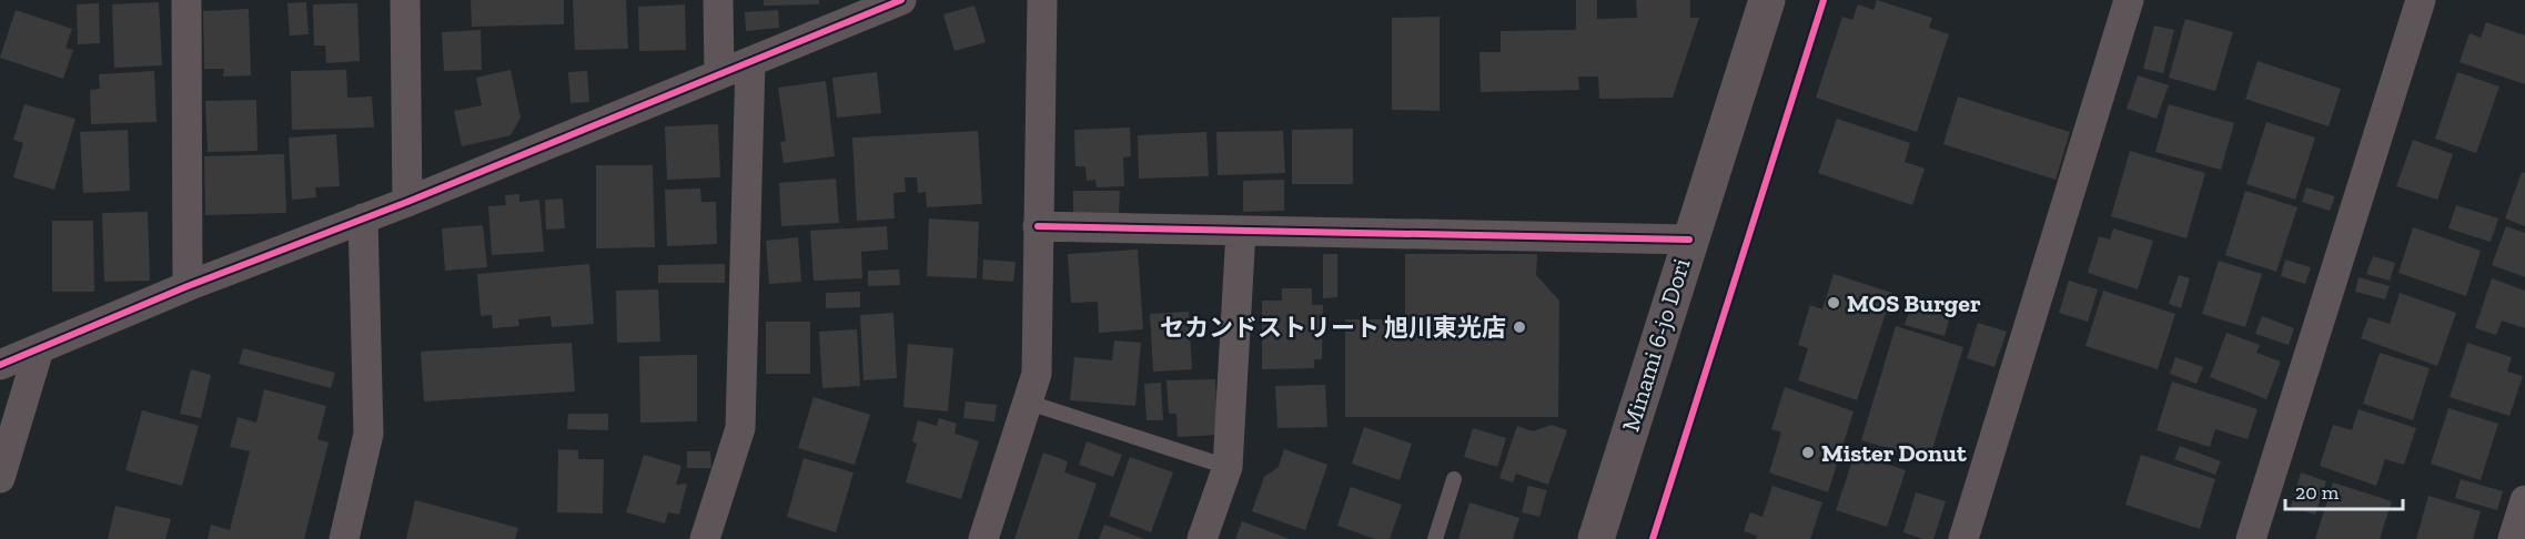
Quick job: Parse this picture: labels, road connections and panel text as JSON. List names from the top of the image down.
{
  "streets": {
    "street": ["Minami 6-jo Dori"]
  },
  "places": ["MOS Burger", "セカンドストリート 旭川東光店", "Mister Donut"],
  "scale_bar": "20 m"
}
